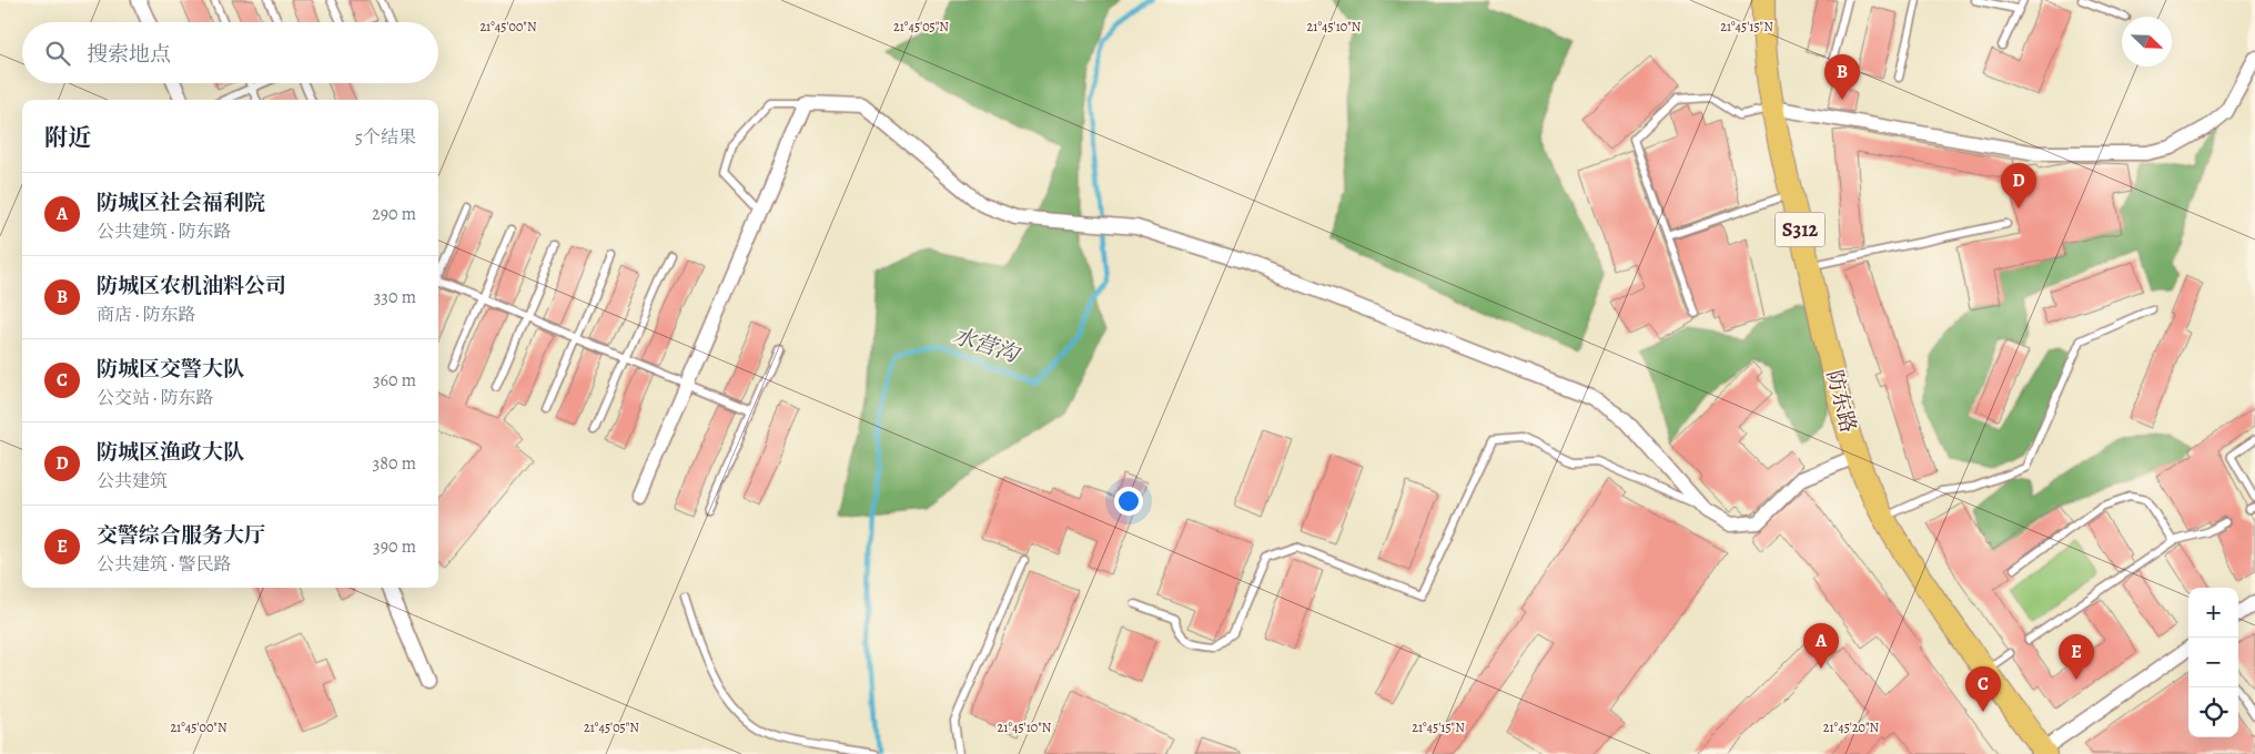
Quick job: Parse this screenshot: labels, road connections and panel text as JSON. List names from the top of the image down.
{
  "streets": {
    "main road": ["S312", "防东路"]
  },
  "water": ["水营沟"],
  "north": "bottom right",
  "page": {
    "search": "搜索地点",
    "pins": [
      "B",
      "D",
      "A",
      "E",
      "C"
    ],
    "heading": ["附近", "5个结果"],
    "list": [
      {
        "mark": "A",
        "name": "防城区社会福利院",
        "note": "公共建筑 · 防东路",
        "value": "290 m"
      },
      {
        "mark": "B",
        "name": "防城区农机油料公司",
        "note": "商店 · 防东路",
        "value": "330 m"
      },
      {
        "mark": "C",
        "name": "防城区交警大队",
        "note": "公交站 · 防东路",
        "value": "360 m"
      },
      {
        "mark": "D",
        "name": "防城区渔政大队",
        "note": "公共建筑",
        "value": "380 m"
      },
      {
        "mark": "E",
        "name": "交警综合服务大厅",
        "note": "公共建筑 · 警民路",
        "value": "390 m"
      }
    ],
    "map_buttons": ["+", "−"]
  },
  "coordinates": [
    "21°45'00\"N",
    "21°45'05\"N",
    "21°45'10\"N",
    "21°45'15\"N",
    "21°45'20\"N"
  ]
}
